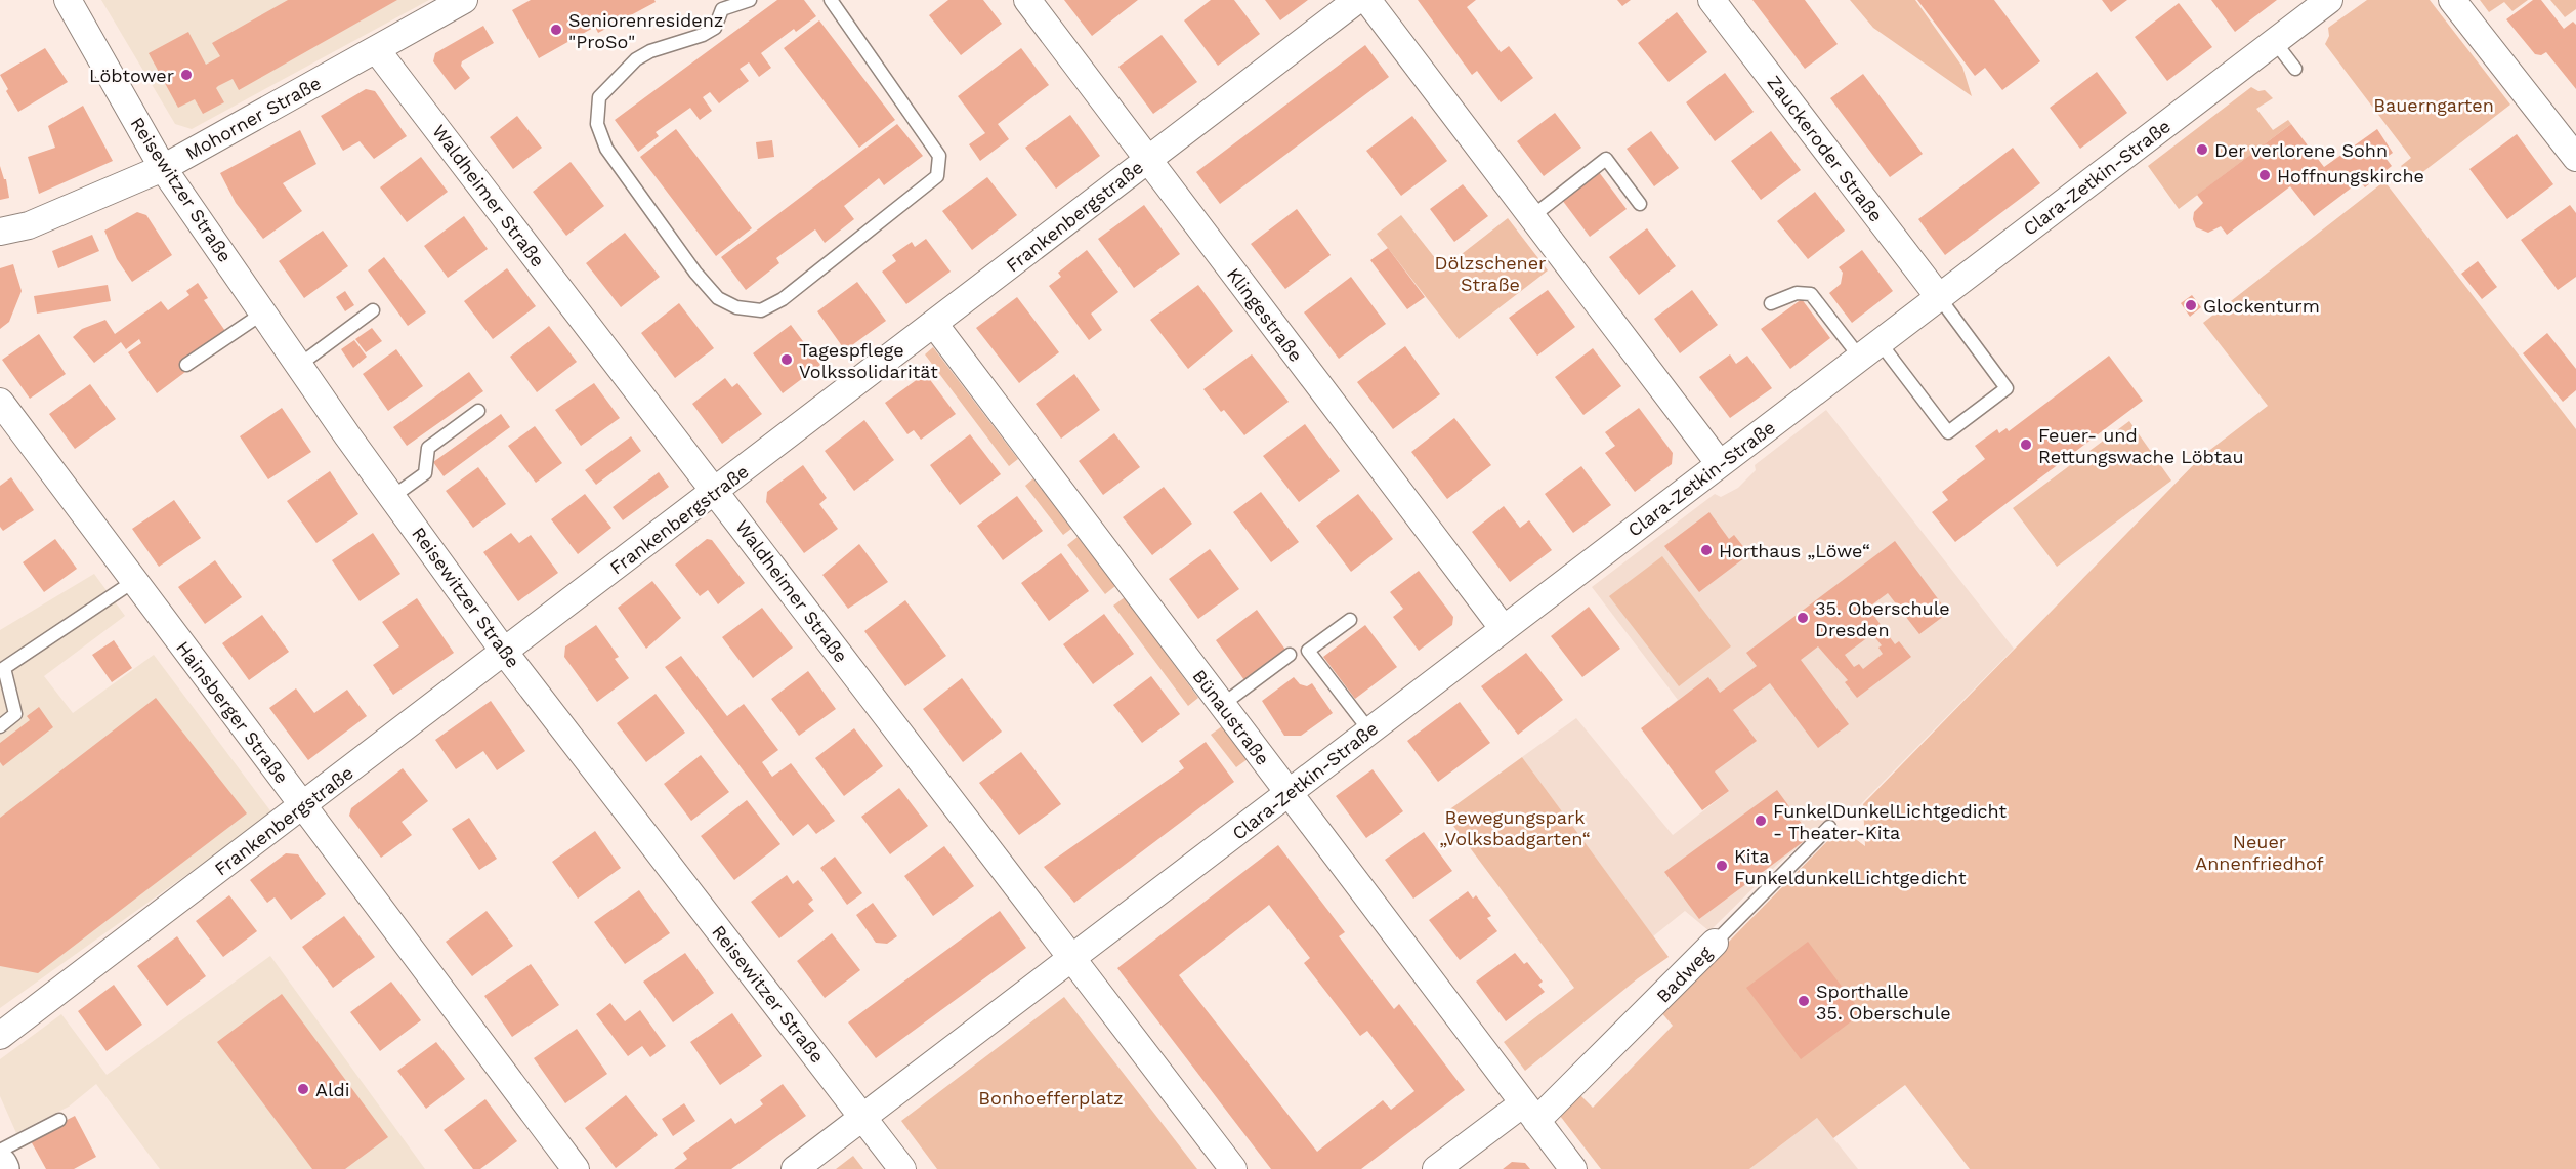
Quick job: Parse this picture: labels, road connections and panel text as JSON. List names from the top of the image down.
{
  "streets": {
    "street": [
      "Mohorner Straße",
      "Zauckeroder Straße",
      "Clara-Zetkin-Straße",
      "Reisewitzer Straße",
      "Waldheimer Straße",
      "Frankenbergstraße",
      "Klingestraße",
      "Hainsberger Straße",
      "Bünaustraße",
      "Badweg"
    ]
  },
  "crossings": [
    ["Mohorner Straße", "Reisewitzer Straße"],
    ["Mohorner Straße", "Waldheimer Straße"],
    ["Zauckeroder Straße", "Clara-Zetkin-Straße"],
    ["Clara-Zetkin-Straße", "Waldheimer Straße"],
    ["Clara-Zetkin-Straße", "Klingestraße"],
    ["Clara-Zetkin-Straße", "Bünaustraße"],
    ["Reisewitzer Straße", "Frankenbergstraße"],
    ["Waldheimer Straße", "Frankenbergstraße"],
    ["Frankenbergstraße", "Klingestraße"],
    ["Frankenbergstraße", "Hainsberger Straße"],
    ["Frankenbergstraße", "Bünaustraße"],
    ["Bünaustraße", "Badweg"]
  ],
  "parks": [
    "Bauerngarten",
    "Dölzschener Straße",
    "Bewegungspark „Volksbadgarten“",
    "Neuer Annenfriedhof",
    "Bonhoefferplatz"
  ],
  "places": [
    "Seniorenresidenz \"ProSo\"",
    "Löbtower",
    "Der verlorene Sohn",
    "Hoffnungskirche",
    "Glockenturm",
    "Tagespflege Volkssolidarität",
    "Feuer- und Rettungswache Löbtau",
    "Horthaus „Löwe“",
    "35. Oberschule Dresden",
    "FunkelDunkelLichtgedicht - Theater-Kita",
    "Kita FunkeldunkelLichtgedicht",
    "Sporthalle 35. Oberschule",
    "Aldi"
  ]
}
